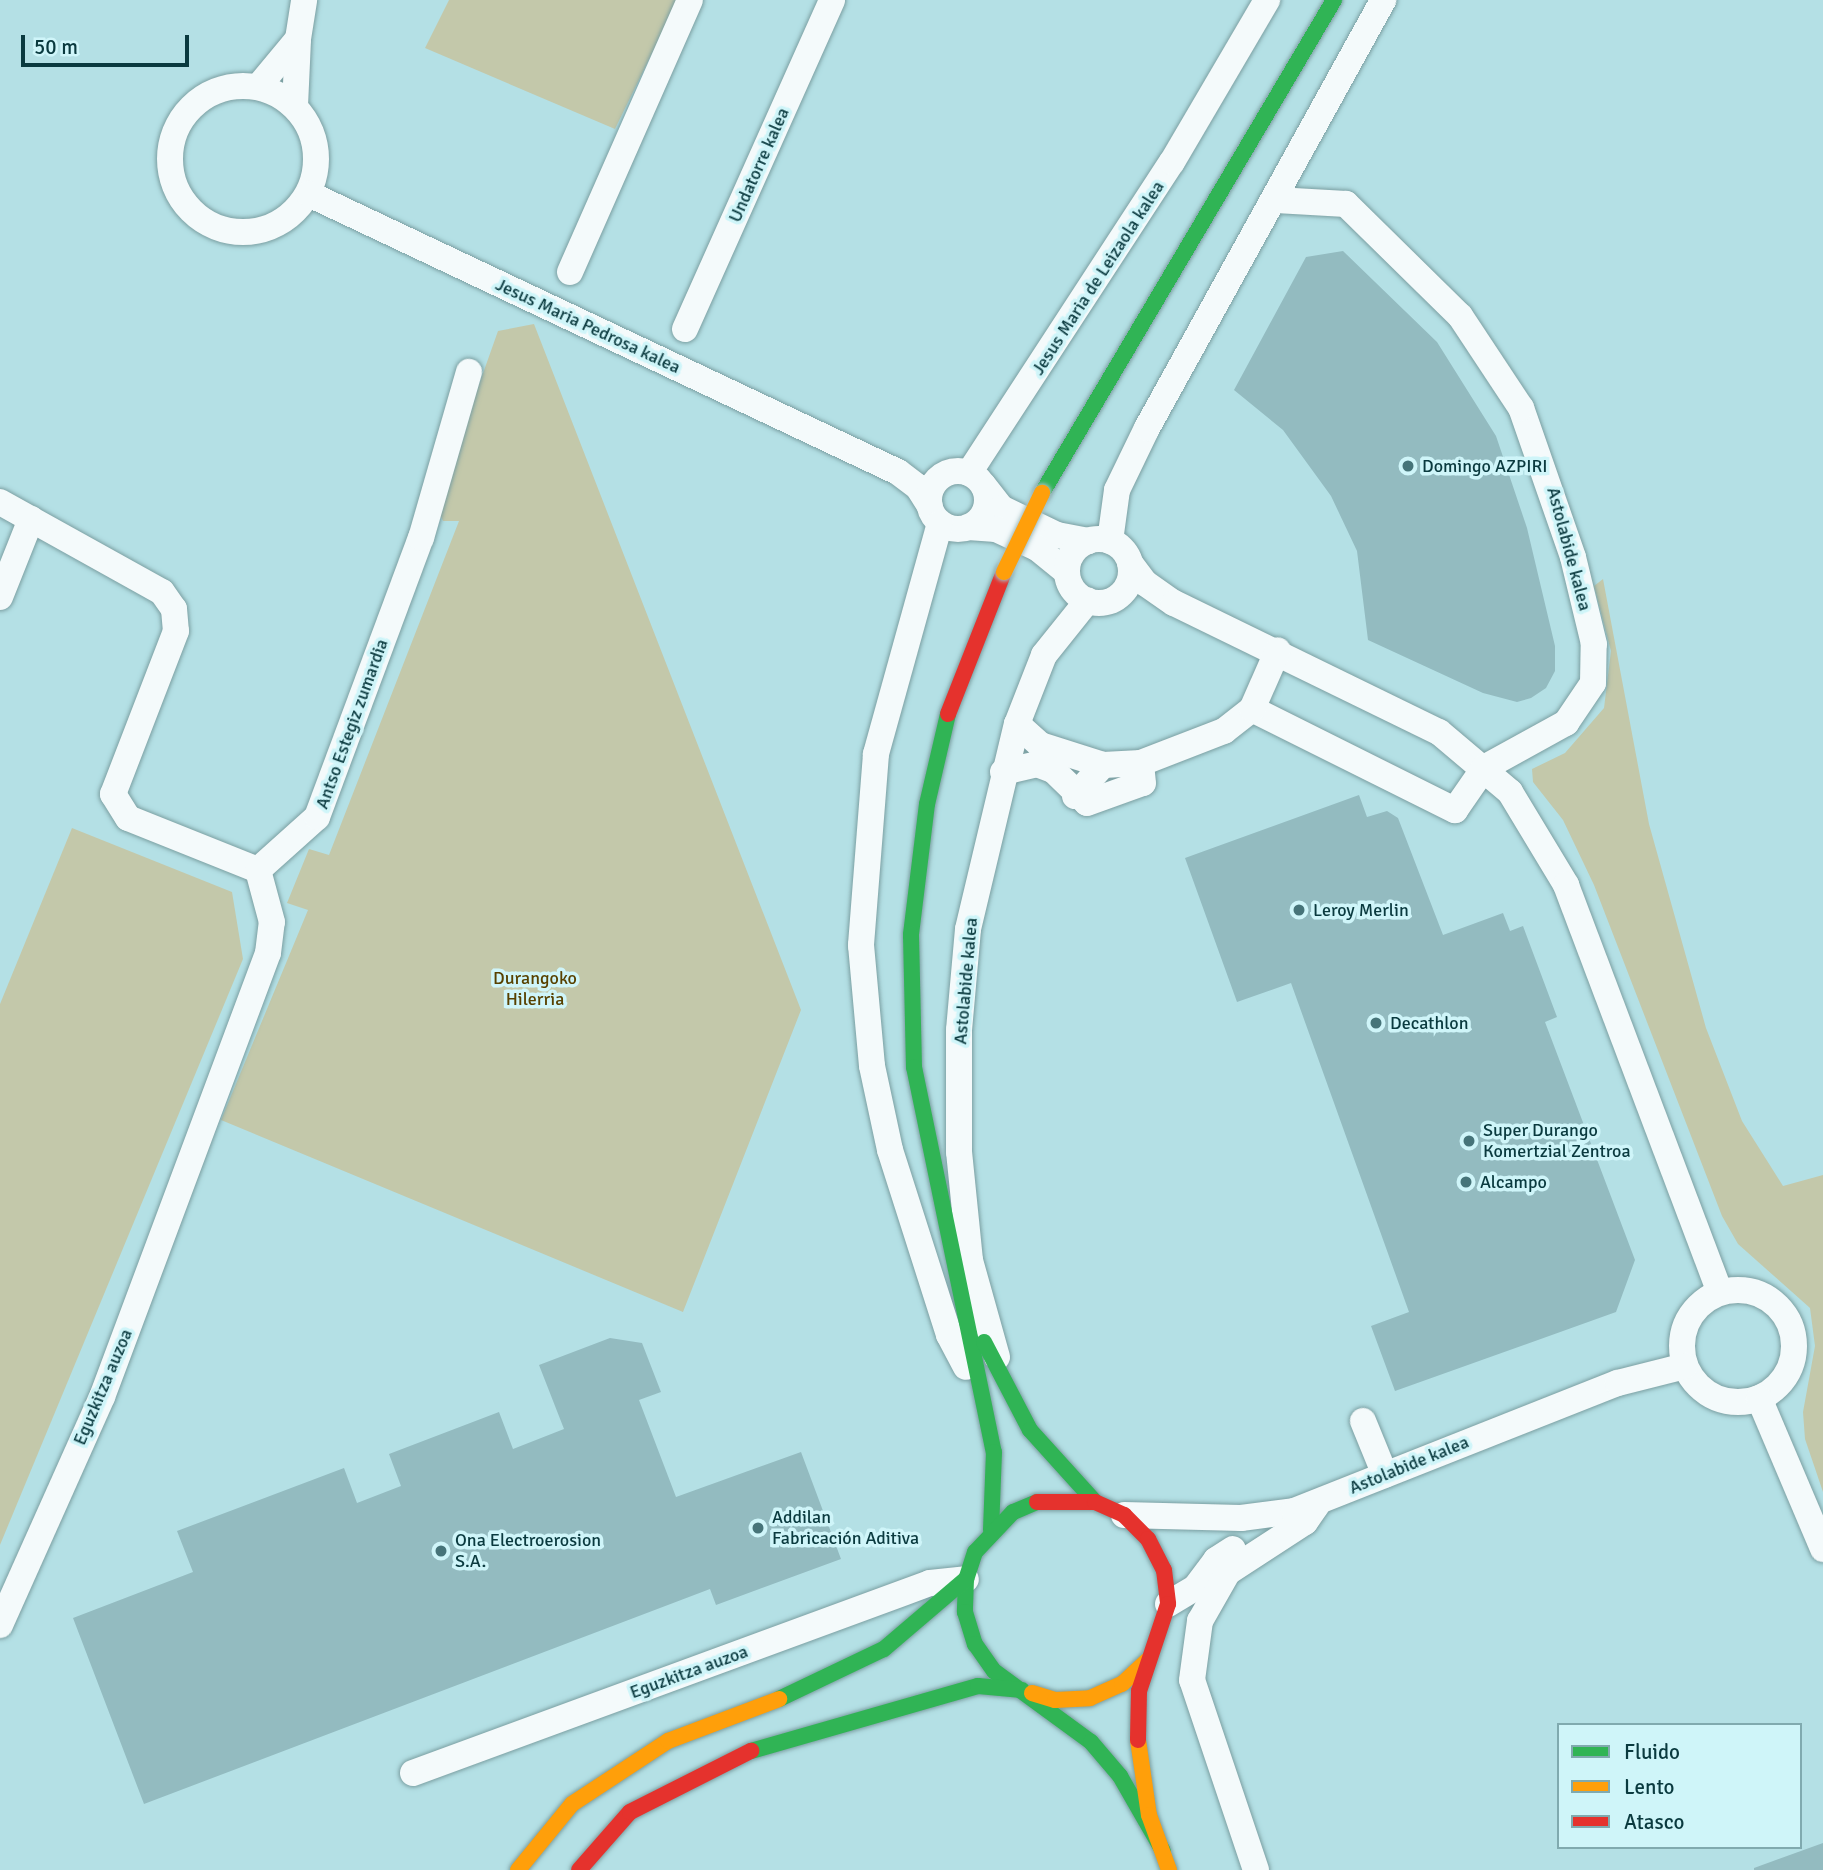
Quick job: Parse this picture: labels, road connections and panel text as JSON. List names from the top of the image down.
{
  "streets": {
    "street": [
      "Undatorre kalea",
      "Jesus Maria de Leizaola kalea",
      "Jesus Maria Pedrosa kalea",
      "Astolabide kalea",
      "Antso Estegiz zumardia",
      "Eguzkitza auzoa"
    ]
  },
  "crossings": [
    ["Jesus Maria de Leizaola kalea", "Astolabide kalea"],
    ["Astolabide kalea", "Eguzkitza auzoa"],
    ["Antso Estegiz zumardia", "Eguzkitza auzoa"]
  ],
  "parks": ["Durangoko Hilerria"],
  "places": [
    "Domingo AZPIRI",
    "Leroy Merlin",
    "Decathlon",
    "Super Durango Komertzial Zentroa",
    "Alcampo",
    "Addilan Fabricación Aditiva",
    "Ona Electroerosion S.A."
  ],
  "legend": ["Fluido", "Lento", "Atasco"],
  "scale_bar": "50 m"
}
